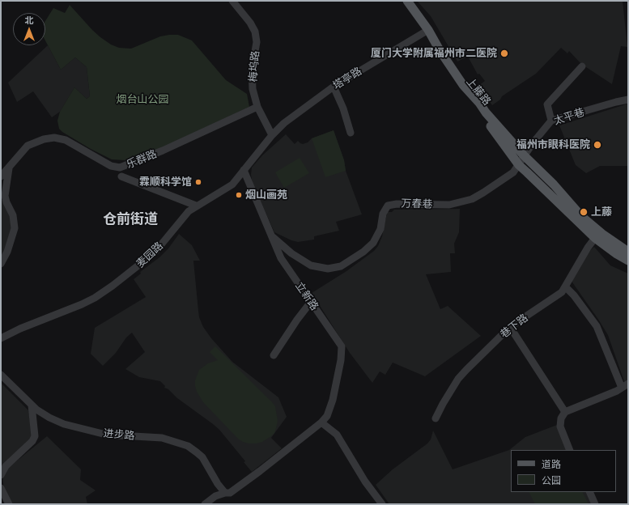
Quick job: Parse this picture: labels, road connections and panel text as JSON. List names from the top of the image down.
{
  "streets": {
    "main road": ["上藤路"],
    "street": [
      "梅坞路",
      "塔亭路",
      "太平巷",
      "乐群路",
      "万春巷",
      "麦园路",
      "立新路",
      "巷下路",
      "进步路"
    ]
  },
  "crossings": [
    ["梅坞路", "塔亭路"],
    ["梅坞路", "乐群路"],
    ["梅坞路", "麦园路"],
    ["塔亭路", "上藤路"],
    ["塔亭路", "麦园路"],
    ["上藤路", "太平巷"],
    ["上藤路", "万春巷"],
    ["上藤路", "巷下路"],
    ["太平巷", "万春巷"],
    ["万春巷", "立新路"],
    ["麦园路", "立新路"]
  ],
  "districts": ["仓前街道"],
  "parks": ["烟台山公园"],
  "places": [
    "厦门大学附属福州市二医院",
    "福州市眼科医院",
    "霖顺科学馆",
    "烟山画苑",
    "上藤"
  ],
  "legend": ["道路", "公园"],
  "north": "top"
}
